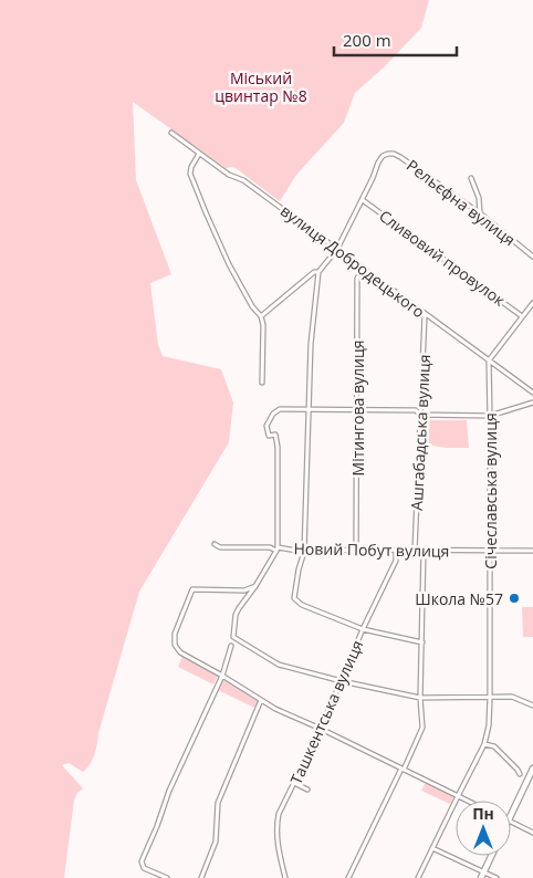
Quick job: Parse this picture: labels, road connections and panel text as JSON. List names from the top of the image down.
{
  "streets": {
    "street": [
      "Рельєфна вулиця",
      "Сливовий провулок",
      "вулиця Добродецького",
      "Мітингова вулиця",
      "Ашгабадська вулиця",
      "Січеславська вулиця",
      "Новий Побут вулиця",
      "Ташкентська вулиця"
    ]
  },
  "crossings": [
    ["Рельєфна вулиця", "Сливовий провулок"],
    ["вулиця Добродецького", "Мітингова вулиця"],
    ["вулиця Добродецького", "Ашгабадська вулиця"],
    ["вулиця Добродецького", "Січеславська вулиця"],
    ["Мітингова вулиця", "Новий Побут вулиця"],
    ["Ашгабадська вулиця", "Новий Побут вулиця"],
    ["Січеславська вулиця", "Новий Побут вулиця"],
    ["Новий Побут вулиця", "Ташкентська вулиця"]
  ],
  "parks": ["Міський цвинтар №8"],
  "places": ["Школа №57"],
  "scale_bar": "200 m",
  "north": "top"
}
